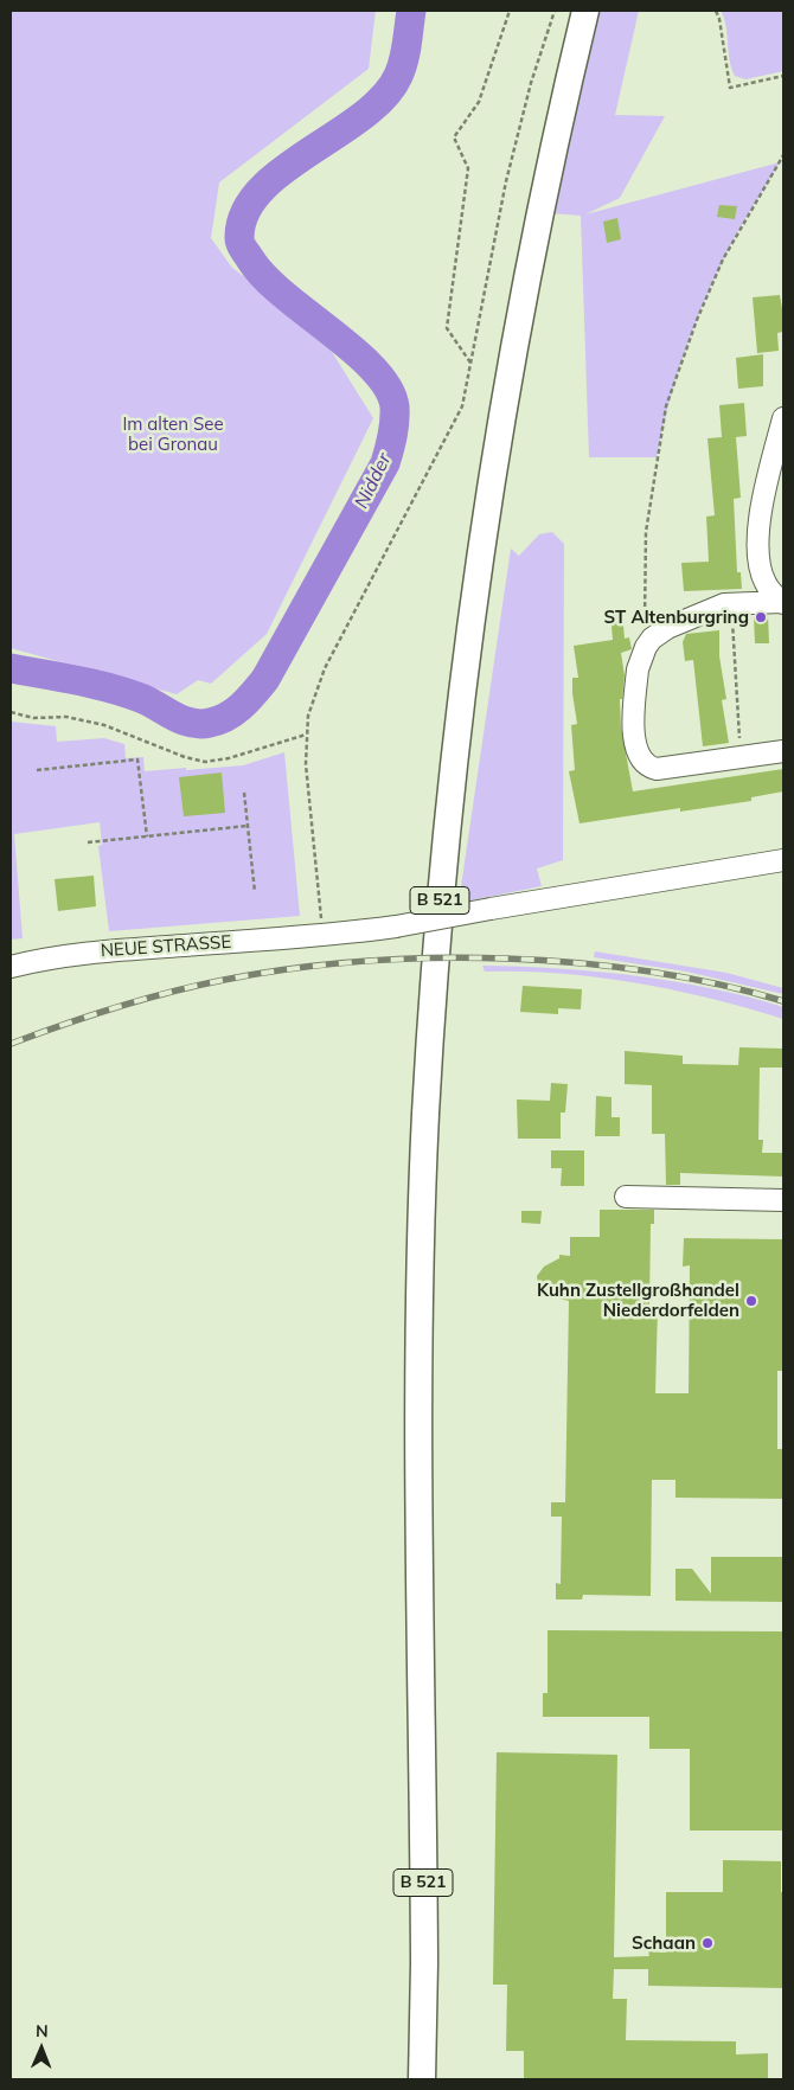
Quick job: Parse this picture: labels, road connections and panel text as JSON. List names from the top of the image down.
{
  "streets": {
    "main road": ["B 521"],
    "street": ["NEUE STRASSE"]
  },
  "water": ["Nidder"],
  "parks": ["Im alten See bei Gronau"],
  "places": ["ST Altenburgring", "Kuhn Zustellgroßhandel Niederdorfelden", "Schaan"],
  "north": "top"
}
